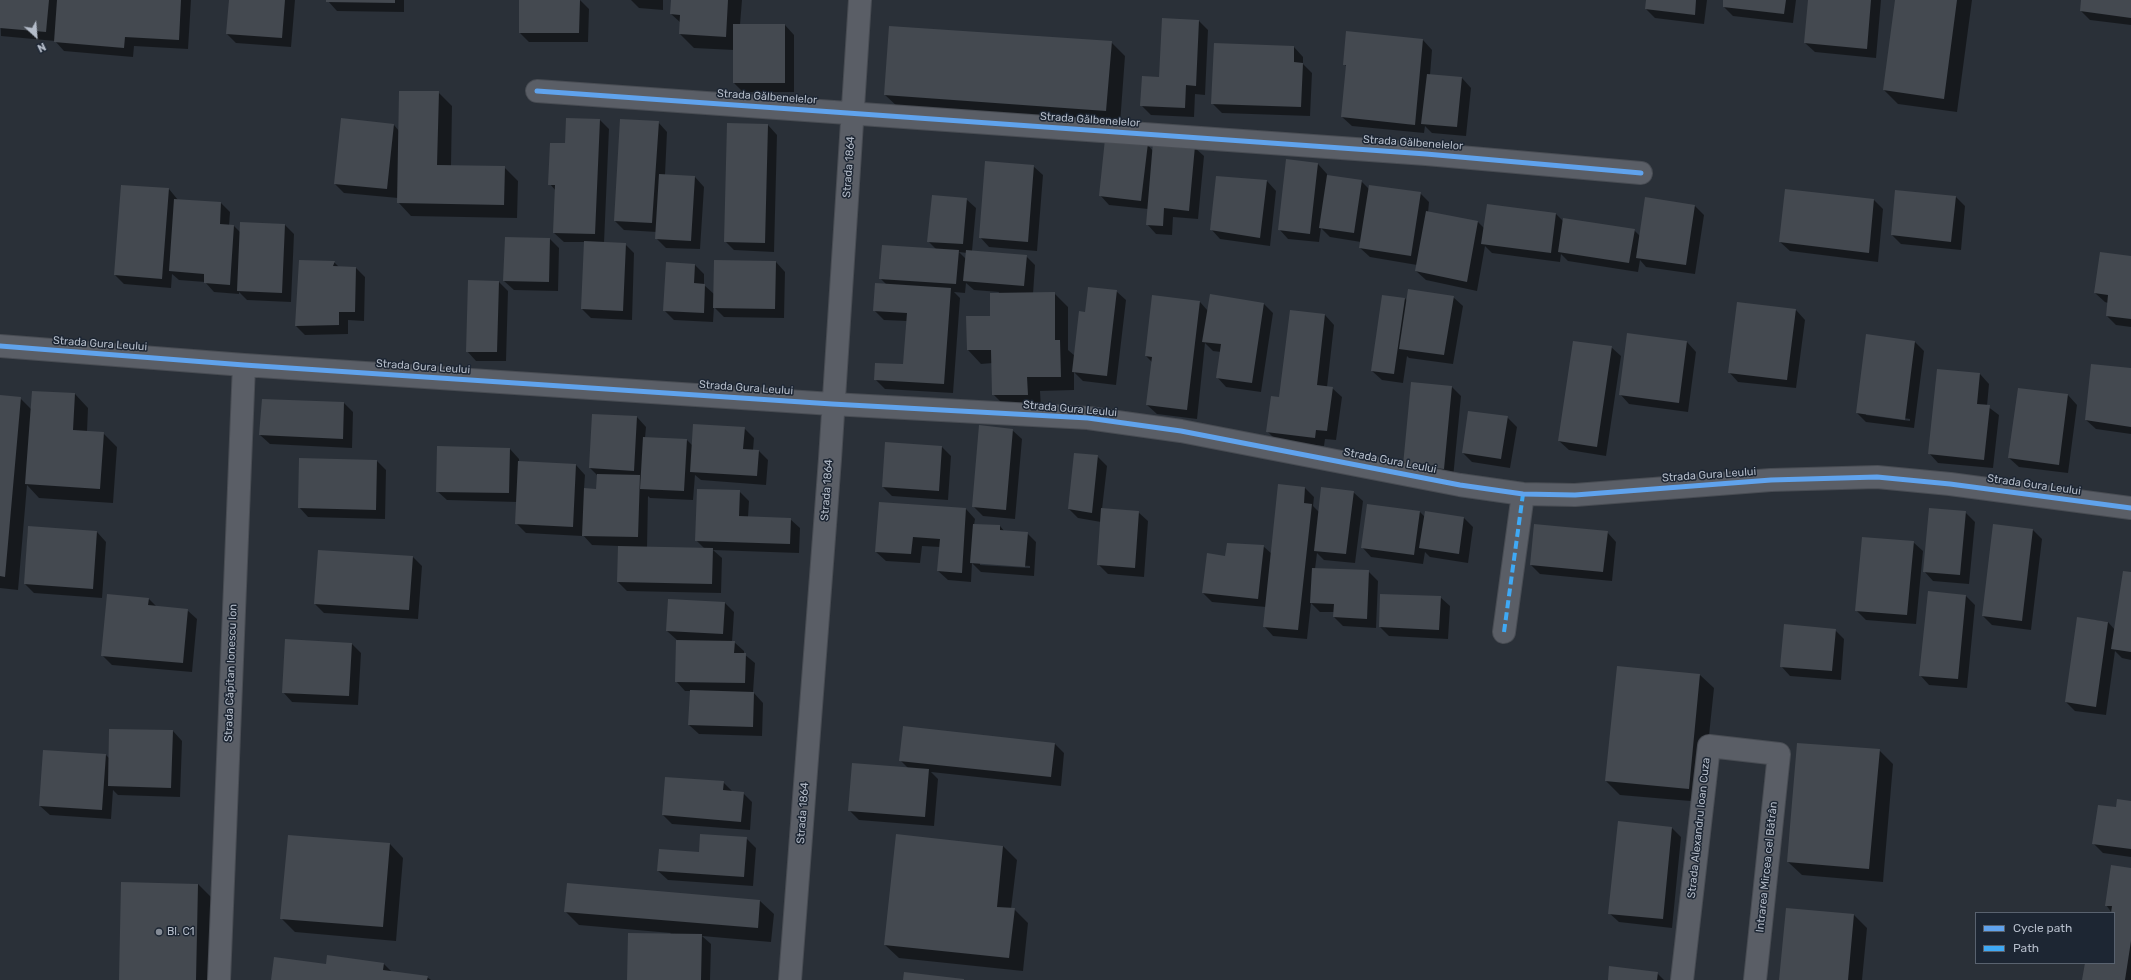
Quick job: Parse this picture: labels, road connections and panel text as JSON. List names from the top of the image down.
{
  "streets": {
    "street": [
      "Strada Gălbenelelor",
      "Strada 1864",
      "Strada Gura Leului",
      "Strada Căpitan Ionescu Ion",
      "Strada Alexandru Ioan Cuza",
      "Intrarea Mircea cel Bătrân"
    ]
  },
  "crossings": [
    ["Strada Gălbenelelor", "Strada 1864"],
    ["Strada 1864", "Strada Gura Leului"],
    ["Strada Gura Leului", "Strada Căpitan Ionescu Ion"],
    ["Strada Alexandru Ioan Cuza", "Intrarea Mircea cel Bătrân"]
  ],
  "places": ["Bl. C1"],
  "legend": ["Cycle path", "Path"],
  "north": "bottom right"
}
